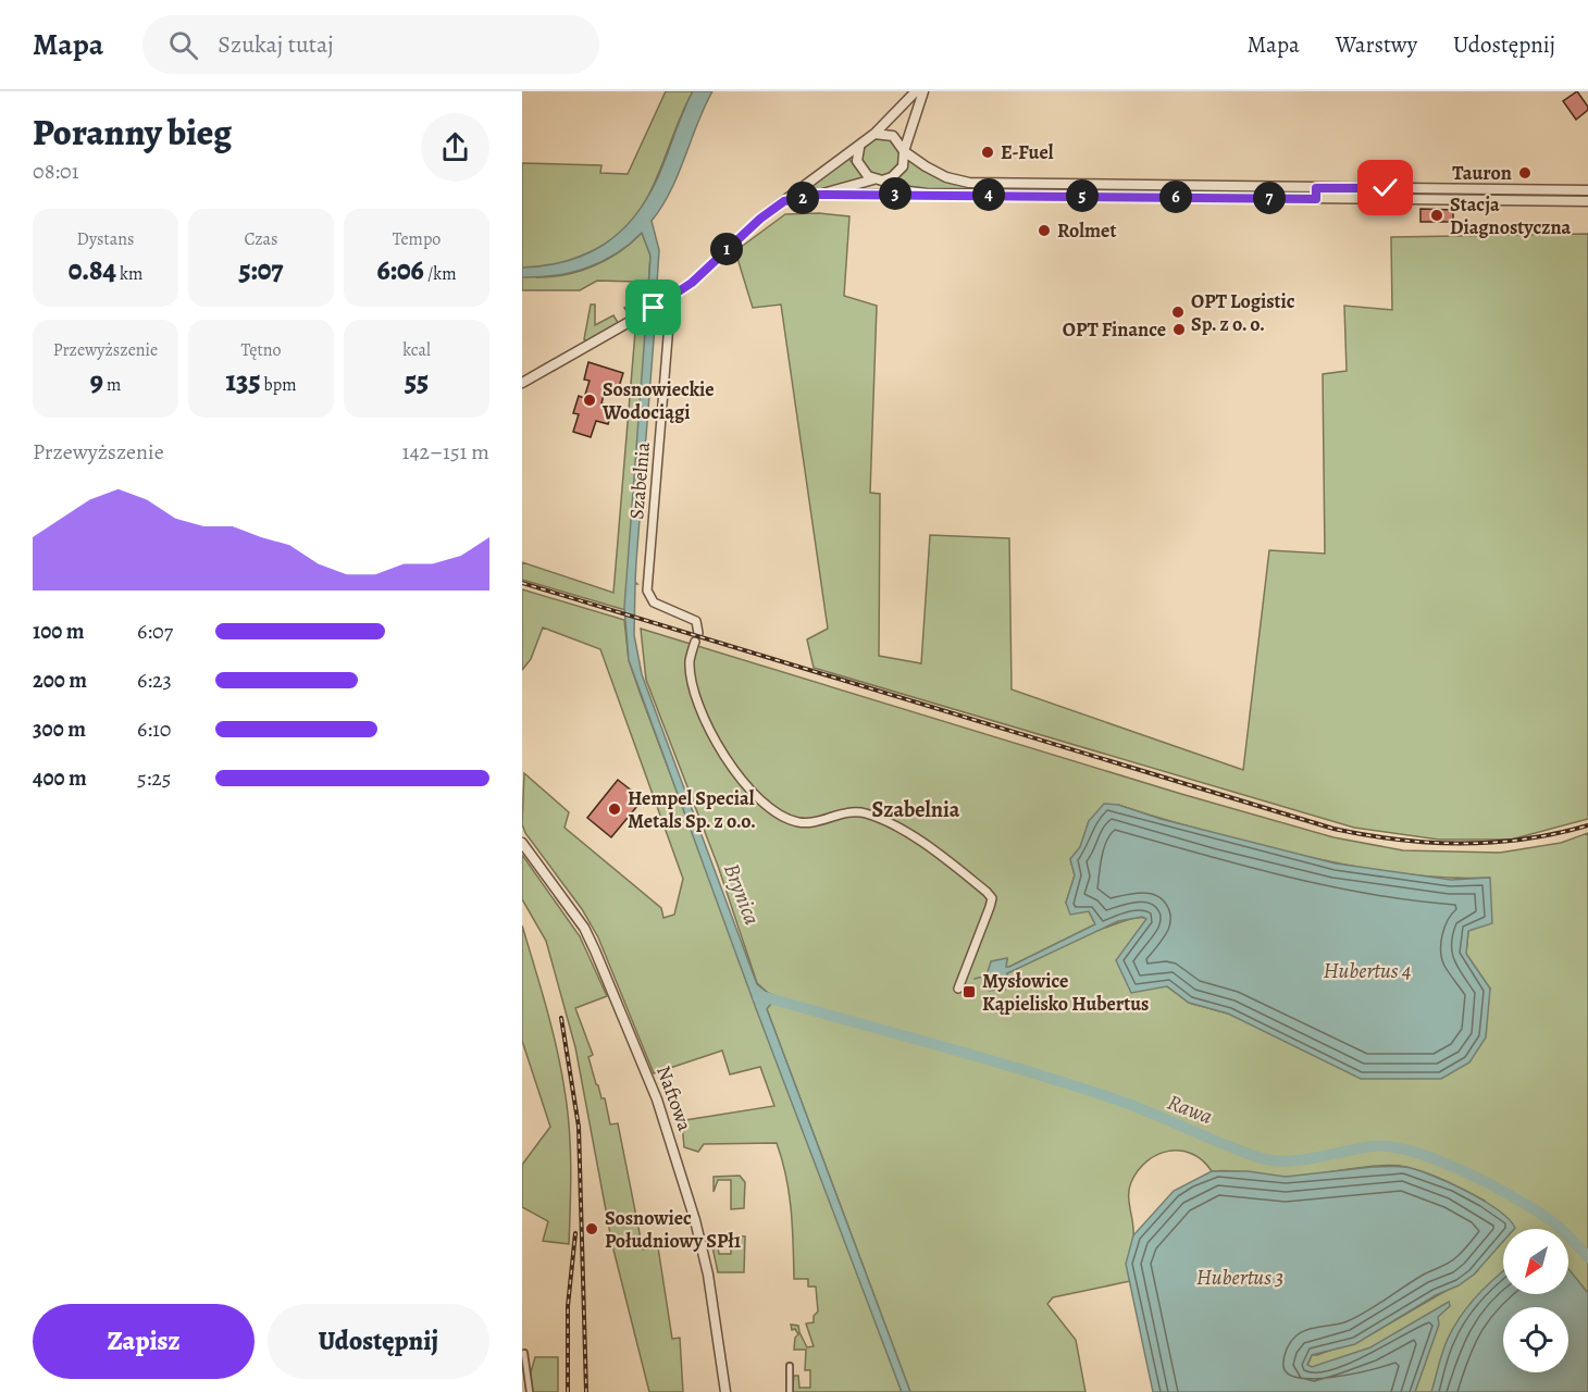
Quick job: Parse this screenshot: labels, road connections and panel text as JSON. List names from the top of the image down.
{
  "streets": {
    "street": ["Szabelnia", "Naftowa"]
  },
  "districts": ["Szabelnia"],
  "water": [
    "Brynica",
    "Hubertus 4",
    "Rawa",
    "Hubertus 3"
  ],
  "places": {
    "other": [
      "E-Fuel",
      "Tauron",
      "Stacja Diagnostyczna",
      "Rolmet",
      "OPT Logistic Sp. z o. o.",
      "OPT Finance",
      "Sosnowieckie Wodociągi",
      "Hempel Special Metals Sp. z o.o.",
      "Sosnowiec Południowy SPł1"
    ],
    "transit": ["Mysłowice Kąpielisko Hubertus"]
  },
  "north": "bottom left",
  "page": {
    "header": "Mapa",
    "search": "Szukaj tutaj",
    "nav": ["Mapa", "Warstwy", "Udostępnij"],
    "heading": ["Poranny bieg", "08:01"],
    "pins": [
      "3",
      "4",
      "5",
      "6",
      "2",
      "7",
      "1"
    ],
    "stats": [
      ["Dystans", "0.84 km"],
      ["Czas", "5:07"],
      ["Tempo", "6:06 /km"],
      ["Przewyższenie", "9 m"],
      ["Tętno", "135 bpm"],
      ["kcal", "55"]
    ],
    "chart": ["Przewyższenie", "142–151 m"],
    "list": [
      {
        "name": "100 m",
        "note": "6:07"
      },
      {
        "name": "200 m",
        "note": "6:23"
      },
      {
        "name": "300 m",
        "note": "6:10"
      },
      {
        "name": "400 m",
        "note": "5:25"
      }
    ],
    "buttons": ["Zapisz", "Udostępnij"]
  }
}
